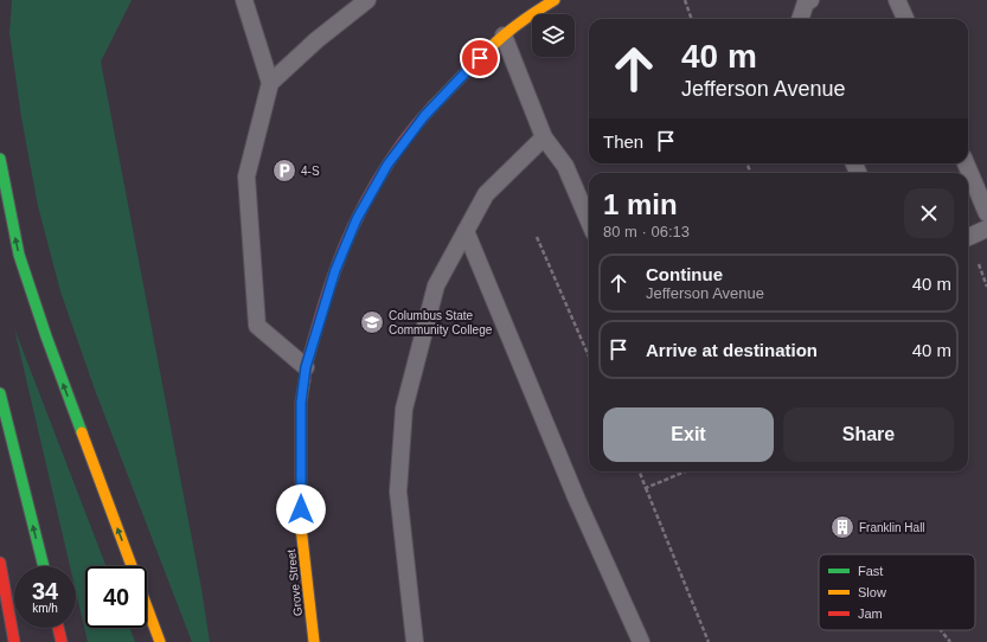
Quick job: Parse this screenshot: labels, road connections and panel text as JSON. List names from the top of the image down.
{
  "streets": {
    "main road": ["Grove Street"]
  },
  "places": {
    "parking": ["4-S"],
    "school or university": ["Columbus State Community College"],
    "building": ["Franklin Hall"]
  },
  "legend": ["Fast", "Slow", "Jam"],
  "page": {
    "turn": ["40 m", "Jefferson Avenue"],
    "then": "Then",
    "heading": ["1 min", "80 m · 06:13"],
    "list": [
      {
        "name": "Continue",
        "note": "Jefferson Avenue",
        "value": "40 m"
      },
      {
        "name": "Arrive at destination",
        "value": "40 m"
      }
    ],
    "buttons": ["Exit", "Share"],
    "speed": "34 km/h",
    "limit": "40"
  }
}
